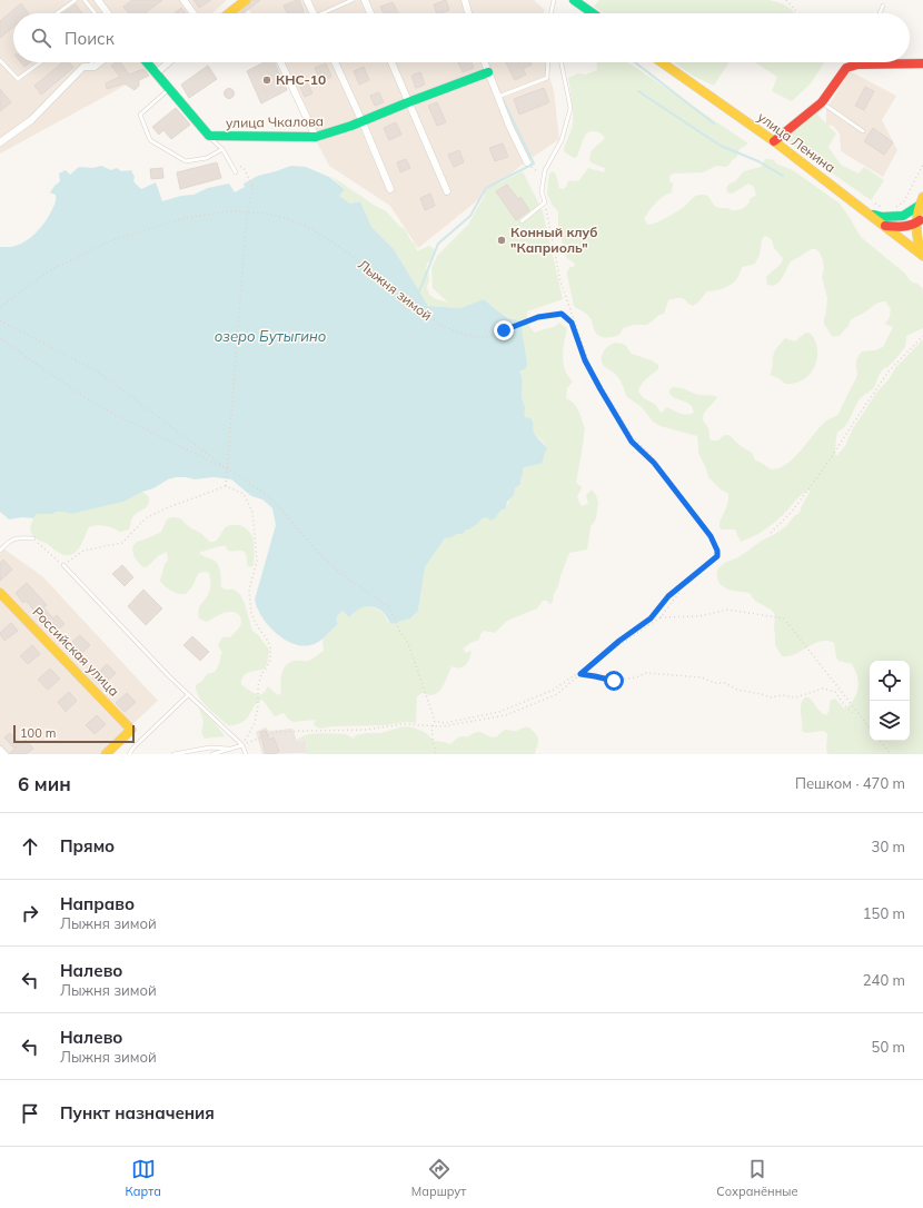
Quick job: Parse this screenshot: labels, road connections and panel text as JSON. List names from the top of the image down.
{
  "streets": {
    "street": ["улица Чкалова", "улица Ленина", "Российская улица"],
    "path": ["Лыжня зимой"]
  },
  "water": ["озеро Бутыгино"],
  "places": ["КНС-10", "Конный клуб \"Каприоль\""],
  "scale_bar": "100 m",
  "page": {
    "search": "Поиск",
    "scale": "100 m",
    "heading": ["6 мин", "Пешком · 470 m"],
    "list": [
      ["Прямо", "30 m"],
      ["Направо", "Лыжня зимой", "150 m"],
      ["Налево", "Лыжня зимой", "240 m"],
      ["Налево", "Лыжня зимой", "50 m"],
      "Пункт назначения"
    ],
    "nav": ["Карта", "Маршрут", "Сохранённые"]
  }
}
